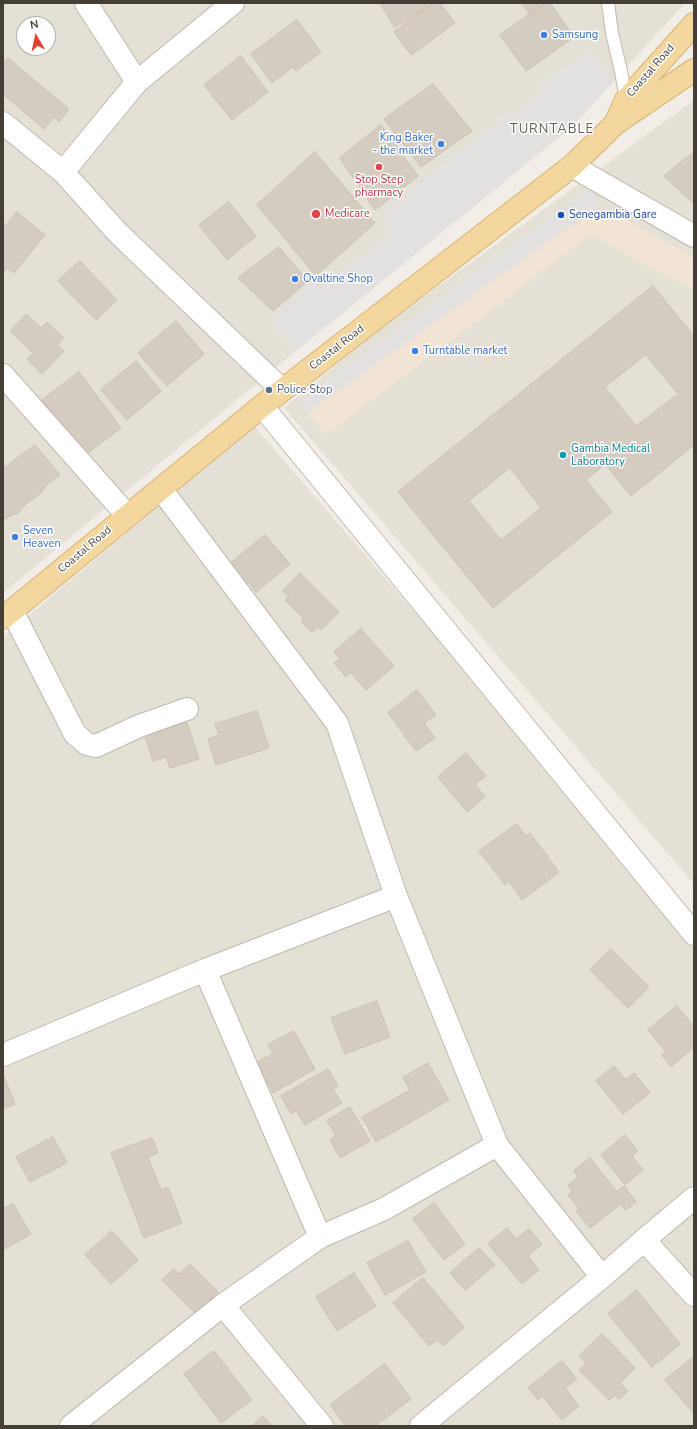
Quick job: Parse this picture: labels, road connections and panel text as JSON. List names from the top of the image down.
{
  "streets": {
    "main road": ["Coastal Road"]
  },
  "districts": ["TURNTABLE"],
  "places": [
    "Samsung",
    "King Baker - the market",
    "Stop Step pharmacy",
    "Medicare",
    "Senegambia Gare",
    "Ovaltine Shop",
    "Turntable market",
    "Police Stop",
    "Gambia Medical Laboratory",
    "Seven Heaven"
  ],
  "north": "top"
}
